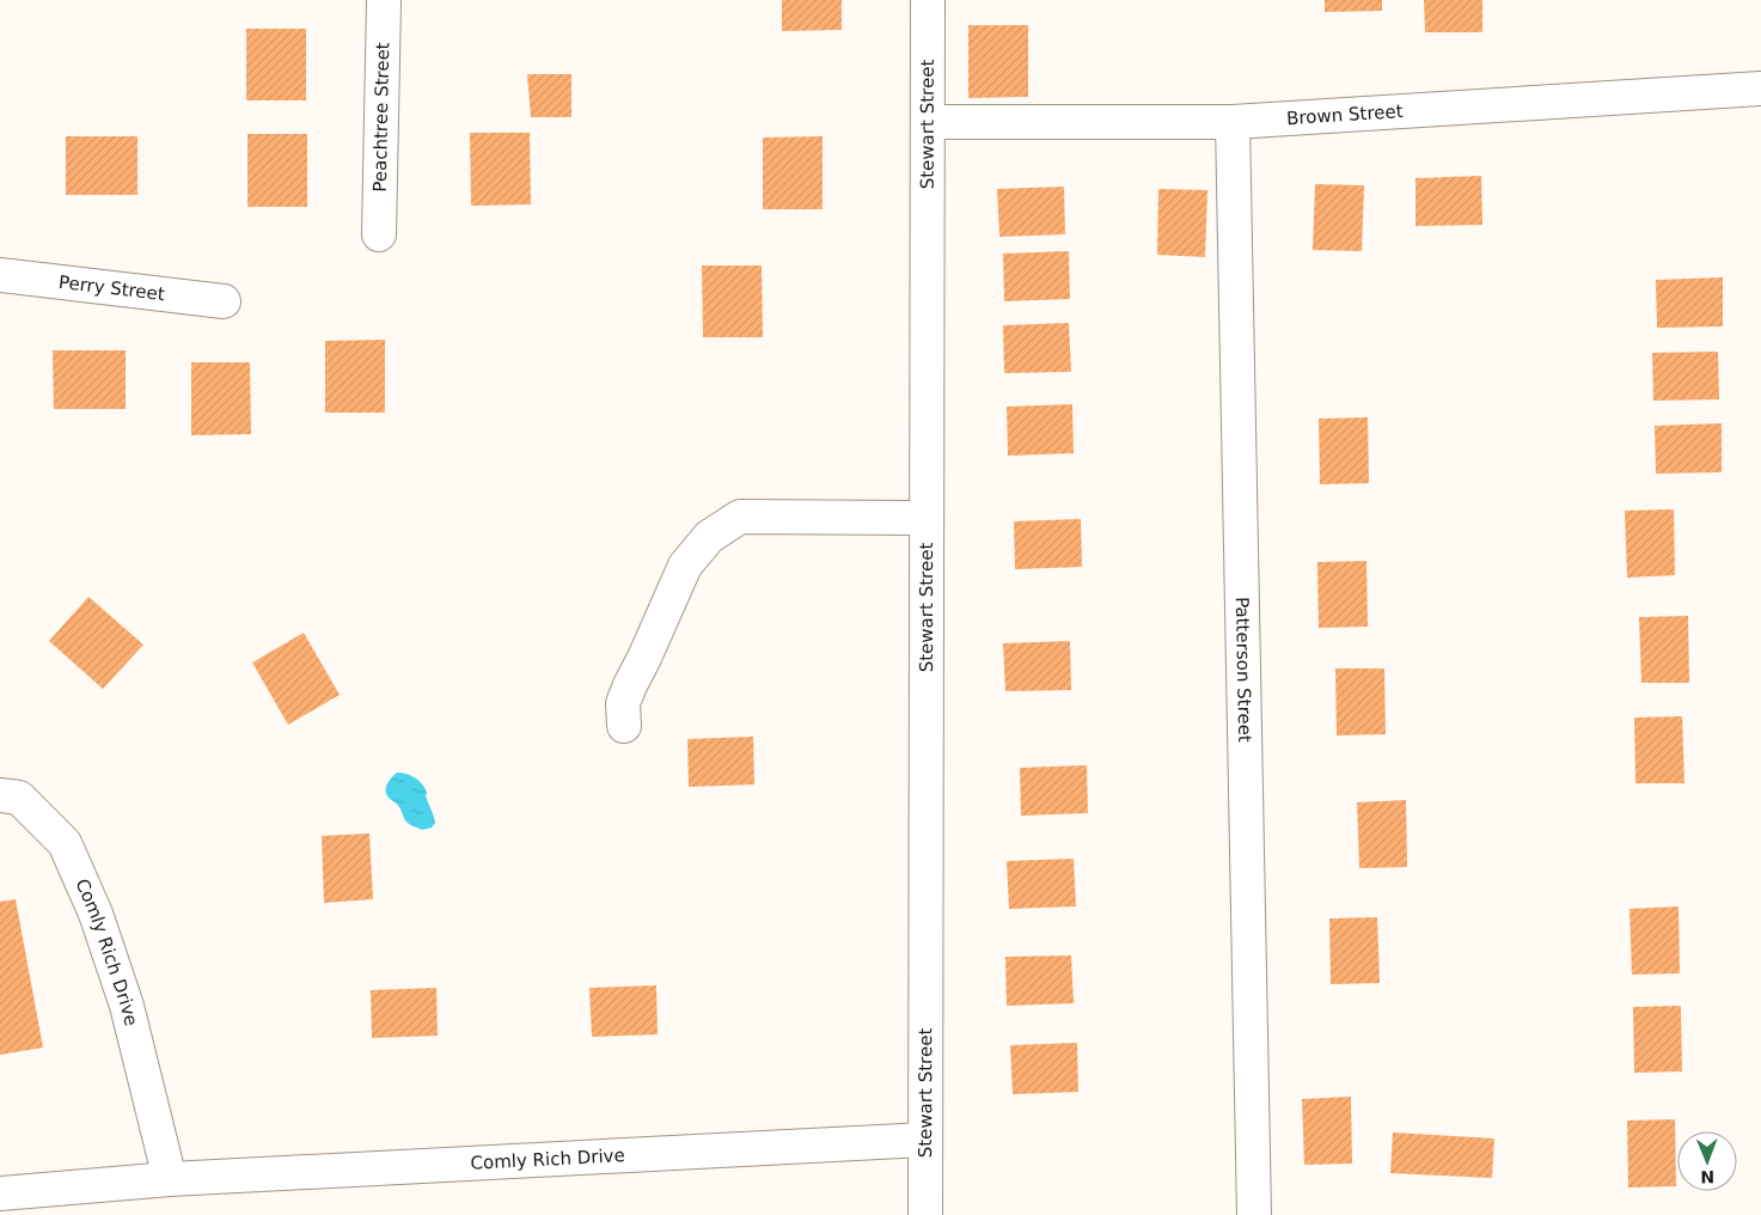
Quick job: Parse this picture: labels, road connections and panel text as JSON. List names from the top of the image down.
{
  "streets": {
    "street": [
      "Brown Street",
      "Peachtree Street",
      "Stewart Street",
      "Perry Street",
      "Patterson Street",
      "Comly Rich Drive"
    ]
  },
  "crossings": [
    ["Brown Street", "Stewart Street"],
    ["Brown Street", "Patterson Street"],
    ["Stewart Street", "Comly Rich Drive"]
  ],
  "north": "bottom"
}
